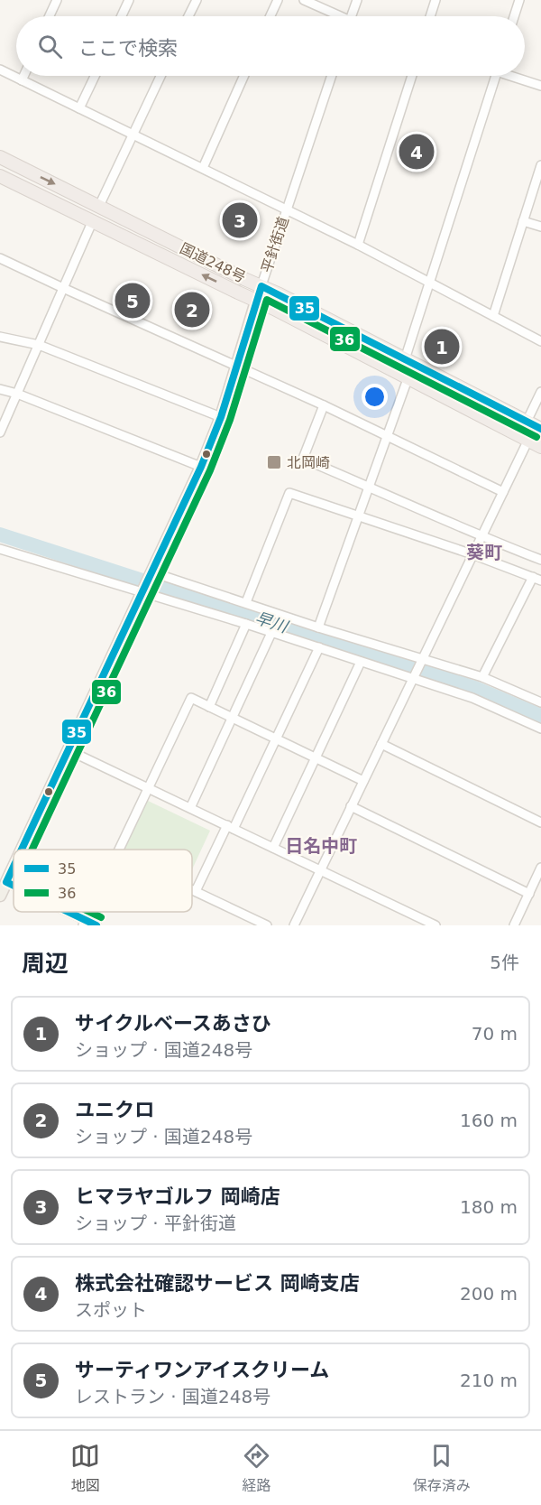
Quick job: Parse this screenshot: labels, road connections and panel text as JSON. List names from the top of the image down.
{
  "streets": {
    "highway": ["国道248号"],
    "main road": ["平針街道"]
  },
  "crossings": [
    ["平針街道", "国道248号"]
  ],
  "districts": ["葵町", "日名中町"],
  "water": ["早川"],
  "places": {
    "transit": ["北岡崎"]
  },
  "lines": ["transit line 35", "transit line 36"],
  "legend": ["35", "36"],
  "page": {
    "search": "ここで検索",
    "pins": [
      "4",
      "3",
      "5",
      "2",
      "1"
    ],
    "heading": ["周辺", "5件"],
    "list": [
      {
        "mark": "1",
        "name": "サイクルベースあさひ",
        "note": "ショップ · 国道248号",
        "value": "70 m"
      },
      {
        "mark": "2",
        "name": "ユニクロ",
        "note": "ショップ · 国道248号",
        "value": "160 m"
      },
      {
        "mark": "3",
        "name": "ヒマラヤゴルフ 岡崎店",
        "note": "ショップ · 平針街道",
        "value": "180 m"
      },
      {
        "mark": "4",
        "name": "株式会社確認サービス 岡崎支店",
        "note": "スポット",
        "value": "200 m"
      },
      {
        "mark": "5",
        "name": "サーティワンアイスクリーム",
        "note": "レストラン · 国道248号",
        "value": "210 m"
      }
    ],
    "nav": ["地図", "経路", "保存済み"]
  }
}
